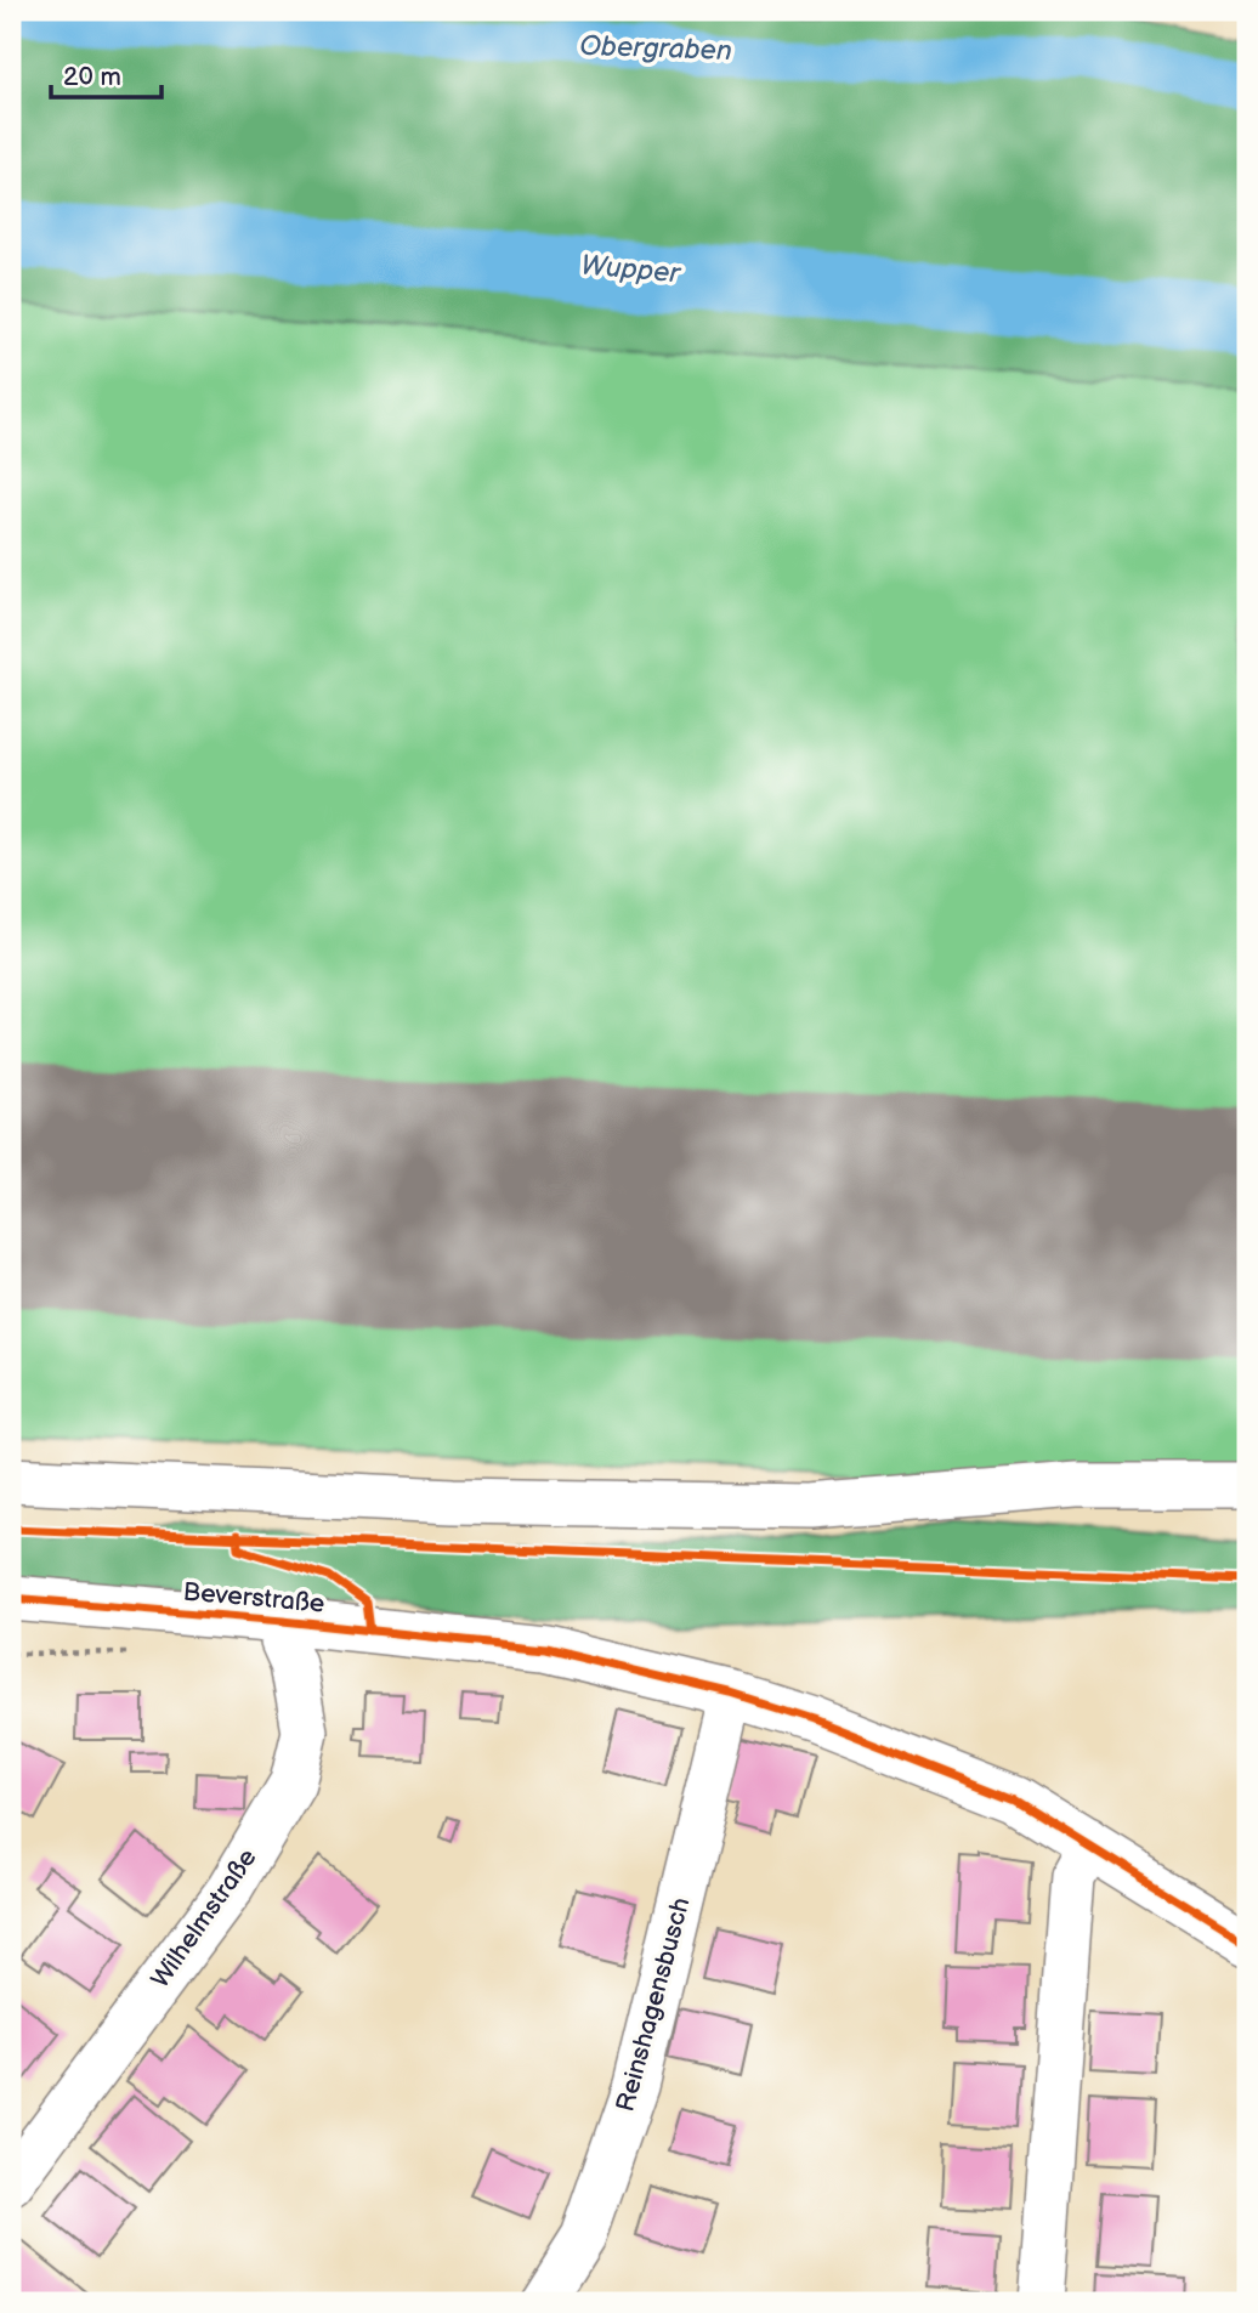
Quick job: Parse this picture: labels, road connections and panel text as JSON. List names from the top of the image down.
{
  "streets": {
    "street": ["Beverstraße", "Wilhelmstraße", "Reinshagensbusch"]
  },
  "crossings": [
    ["Beverstraße", "Wilhelmstraße"],
    ["Beverstraße", "Reinshagensbusch"]
  ],
  "water": ["Obergraben", "Wupper"],
  "scale_bar": "20 m"
}
